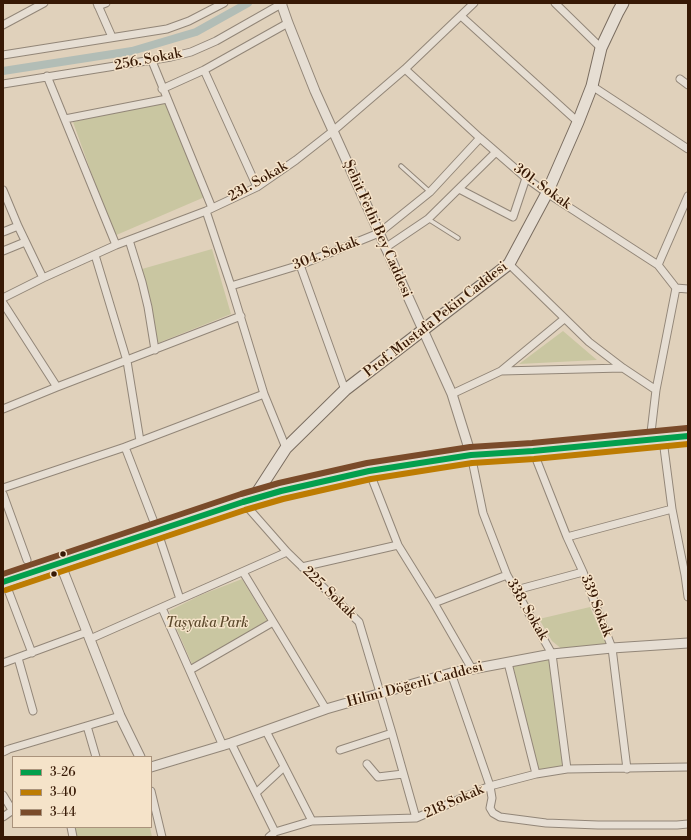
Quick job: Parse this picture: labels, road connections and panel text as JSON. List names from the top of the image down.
{
  "streets": {
    "main road": ["Prof. Mustafa Pekin Caddesi"],
    "street": [
      "256. Sokak",
      "231. Sokak",
      "301. Sokak",
      "Şehit Fethi Bey Caddesi",
      "304. Sokak",
      "225. Sokak",
      "339 Sokak",
      "338. Sokak",
      "Hilmi Döğerli Caddesi",
      "218 Sokak"
    ]
  },
  "crossings": [
    ["256. Sokak", "Şehit Fethi Bey Caddesi"],
    ["231. Sokak", "301. Sokak"],
    ["231. Sokak", "Şehit Fethi Bey Caddesi"],
    ["301. Sokak", "304. Sokak"],
    ["301. Sokak", "Prof. Mustafa Pekin Caddesi"],
    ["Şehit Fethi Bey Caddesi", "304. Sokak"],
    ["Şehit Fethi Bey Caddesi", "Prof. Mustafa Pekin Caddesi"],
    ["Şehit Fethi Bey Caddesi", "338. Sokak"],
    ["Prof. Mustafa Pekin Caddesi", "225. Sokak"],
    ["225. Sokak", "Hilmi Döğerli Caddesi"],
    ["225. Sokak", "218 Sokak"],
    ["339 Sokak", "Hilmi Döğerli Caddesi"],
    ["338. Sokak", "Hilmi Döğerli Caddesi"]
  ],
  "parks": ["Taşyaka Park"],
  "lines": ["transit line 3-44", "transit line 3-26", "transit line 3-40"],
  "legend": ["3-26", "3-40", "3-44"]
}
